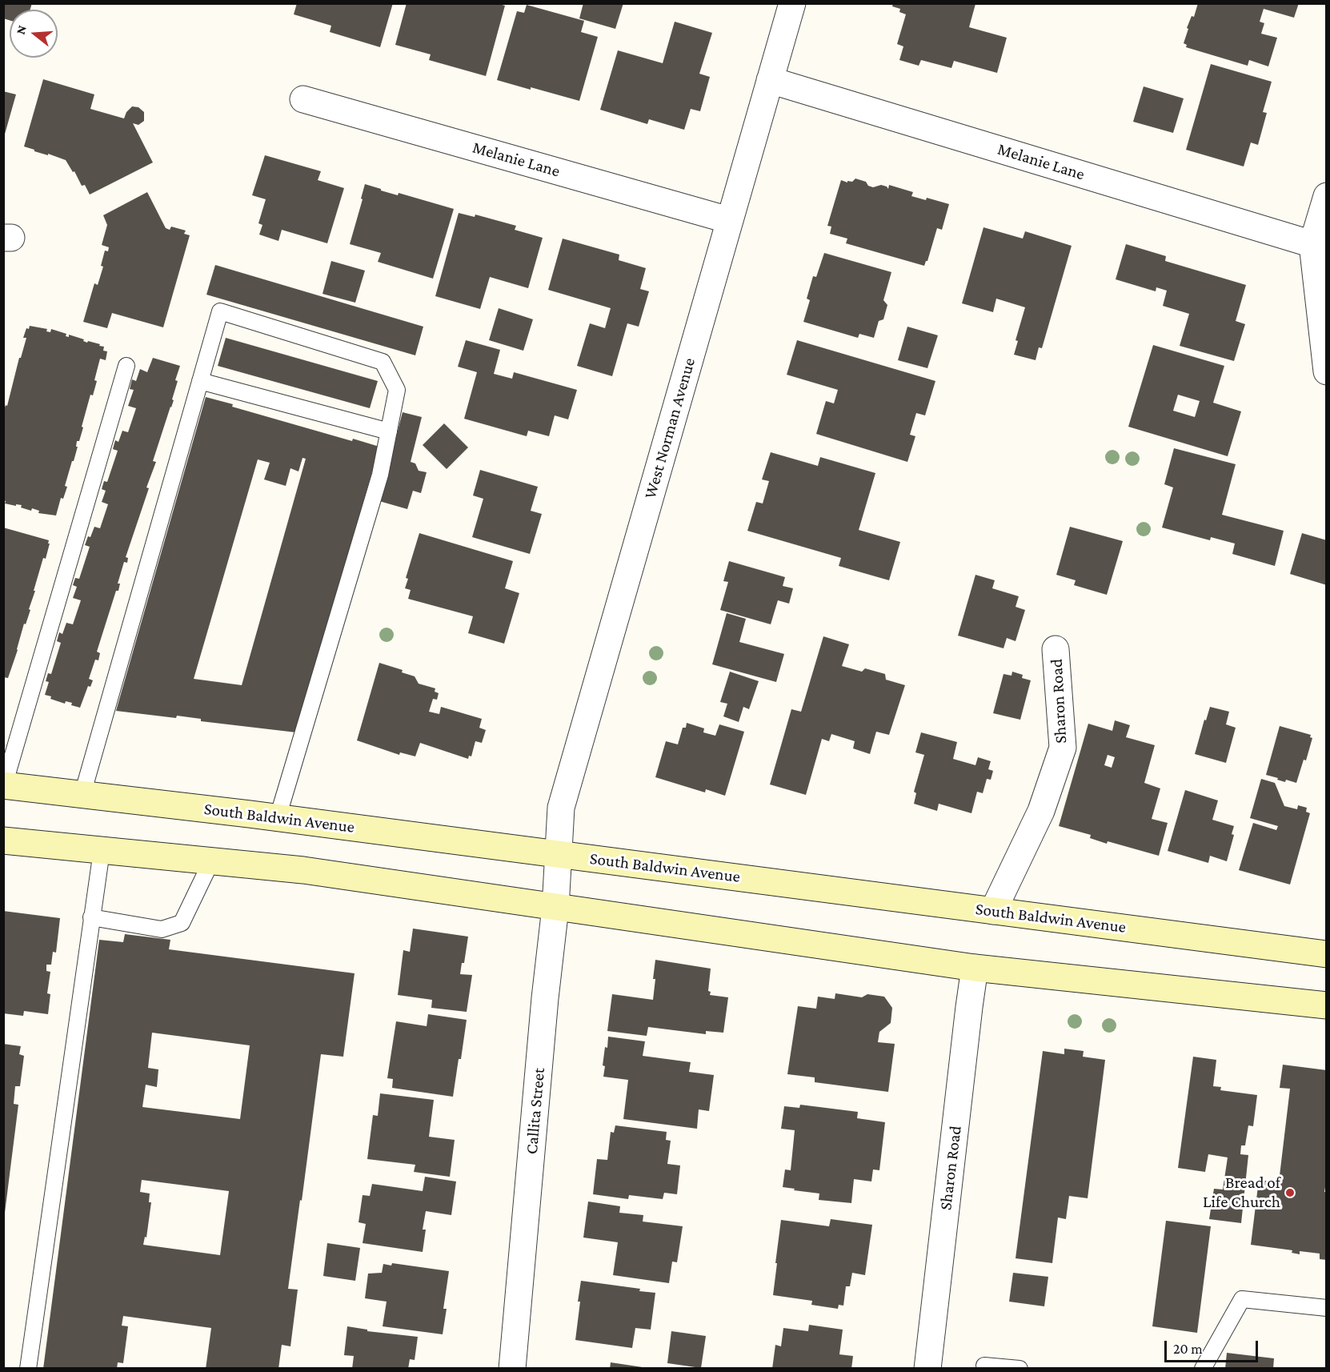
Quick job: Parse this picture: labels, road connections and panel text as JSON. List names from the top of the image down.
{
  "streets": {
    "main road": ["South Baldwin Avenue"],
    "street": [
      "Melanie Lane",
      "West Norman Avenue",
      "Sharon Road",
      "Callita Street"
    ]
  },
  "crossings": [
    ["Melanie Lane", "West Norman Avenue"],
    ["West Norman Avenue", "South Baldwin Avenue"],
    ["West Norman Avenue", "Callita Street"],
    ["Sharon Road", "South Baldwin Avenue"],
    ["South Baldwin Avenue", "Callita Street"]
  ],
  "places": ["Bread of Life Church"],
  "scale_bar": "20 m",
  "north": "left"
}
